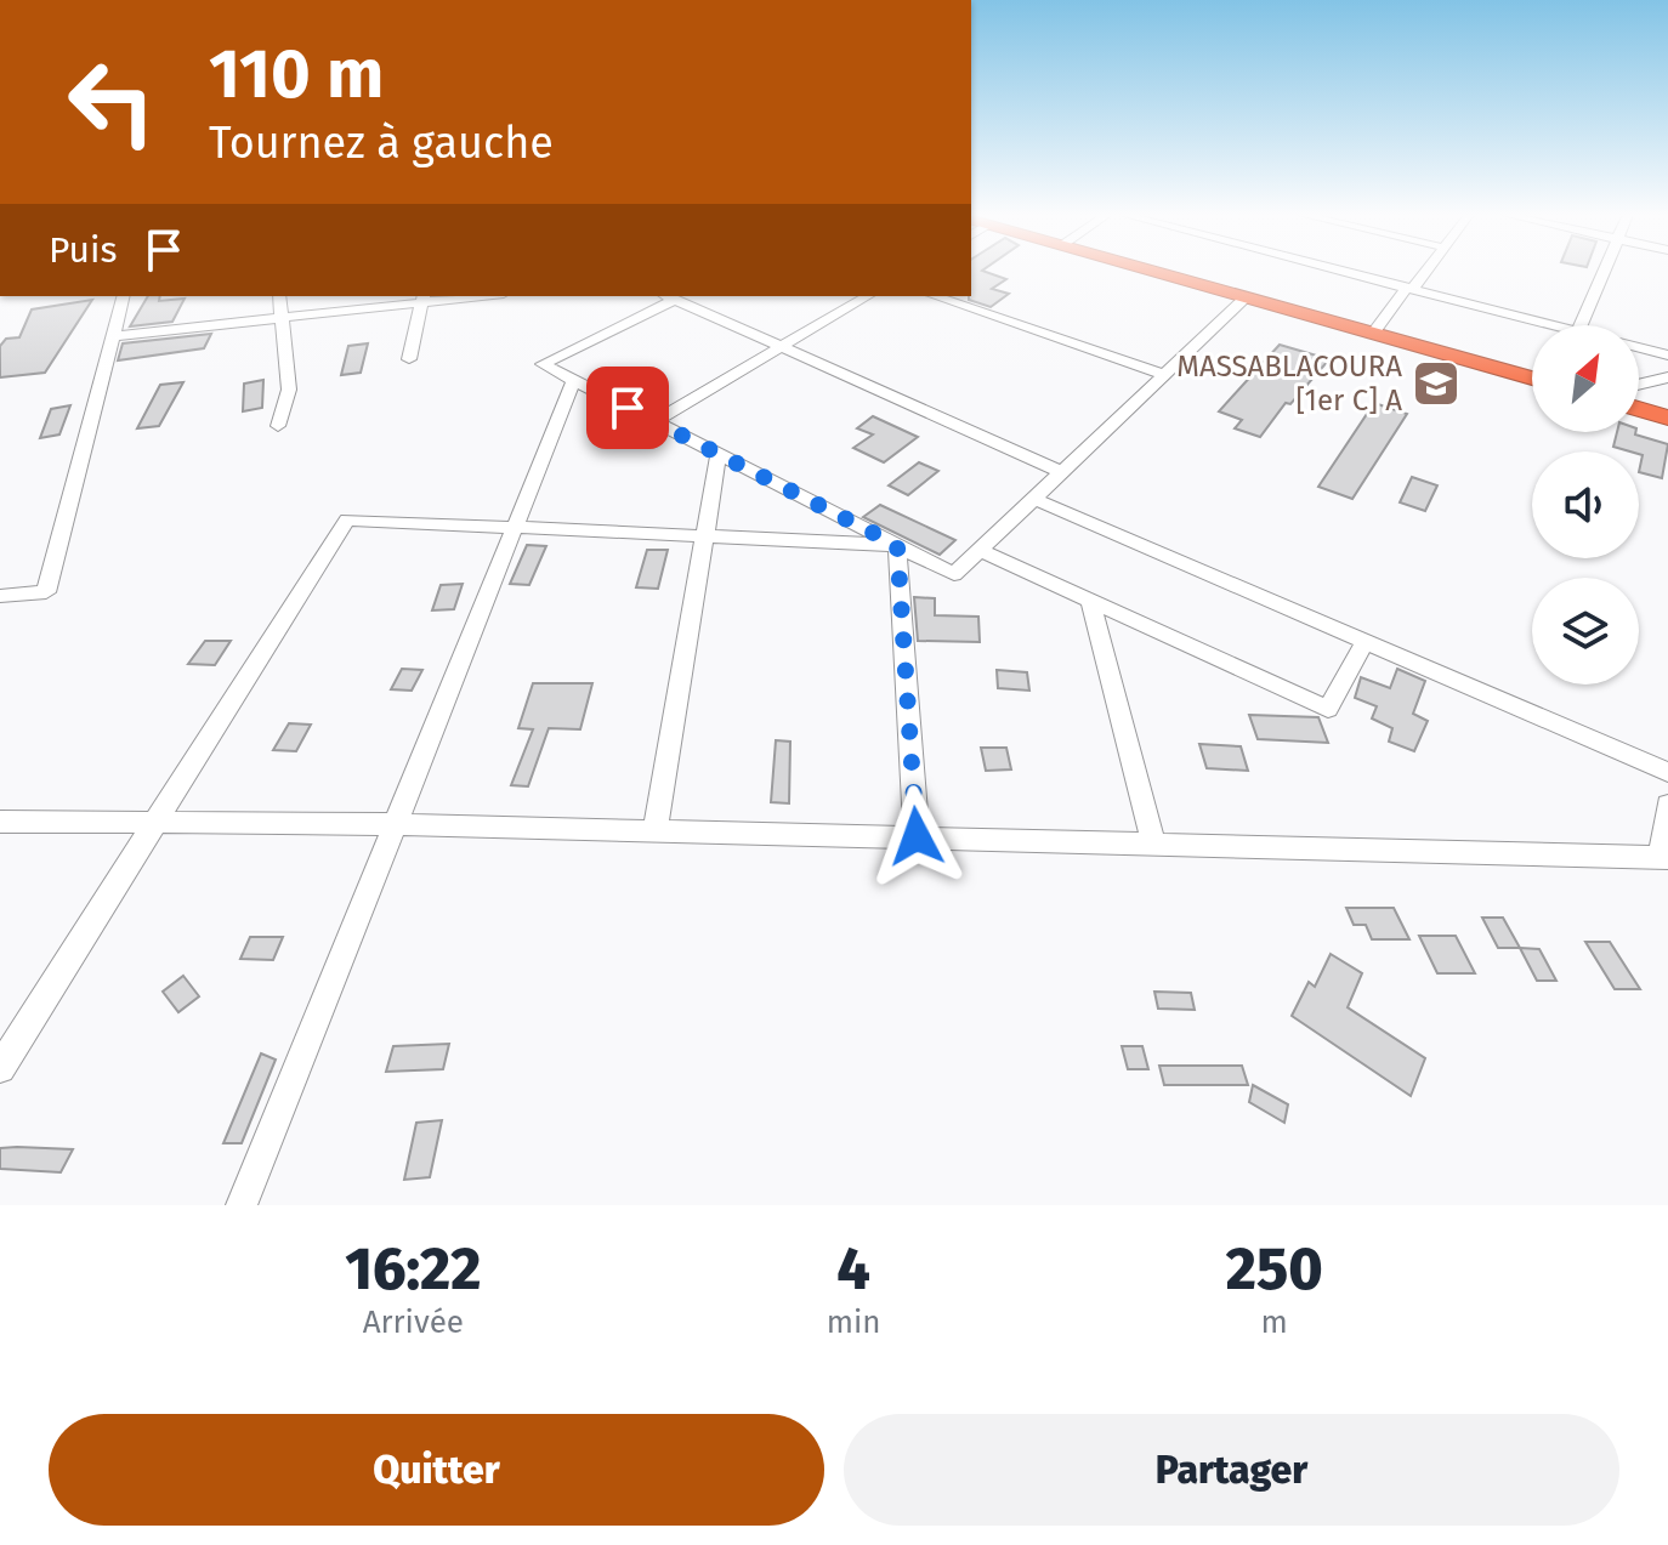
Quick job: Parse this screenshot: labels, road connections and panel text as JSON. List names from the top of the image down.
{
  "places": {
    "school or university": ["MASSABLACOURA [1er C] A"]
  },
  "north": "top right",
  "page": {
    "turn": ["110 m", "Tournez à gauche"],
    "then": "Puis",
    "eta": [
      "16:22",
      "Arrivée",
      "4",
      "min",
      "250",
      "m"
    ],
    "buttons": ["Quitter", "Partager"]
  }
}
